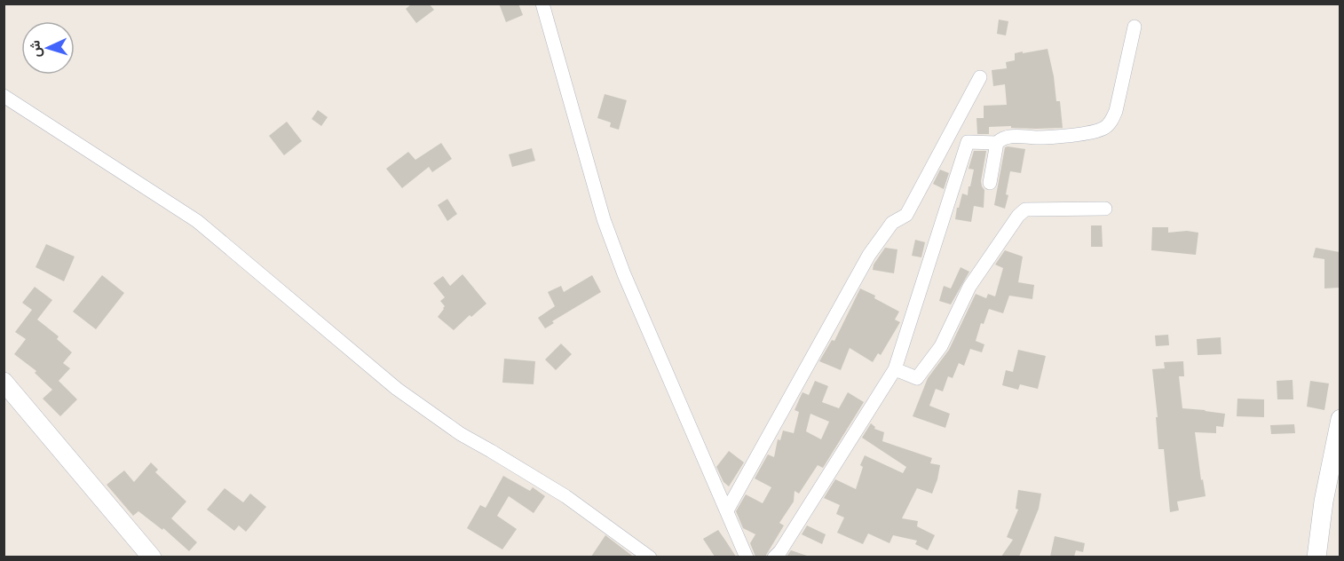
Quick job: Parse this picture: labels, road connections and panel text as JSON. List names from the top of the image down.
{
  "north": "left"
}
